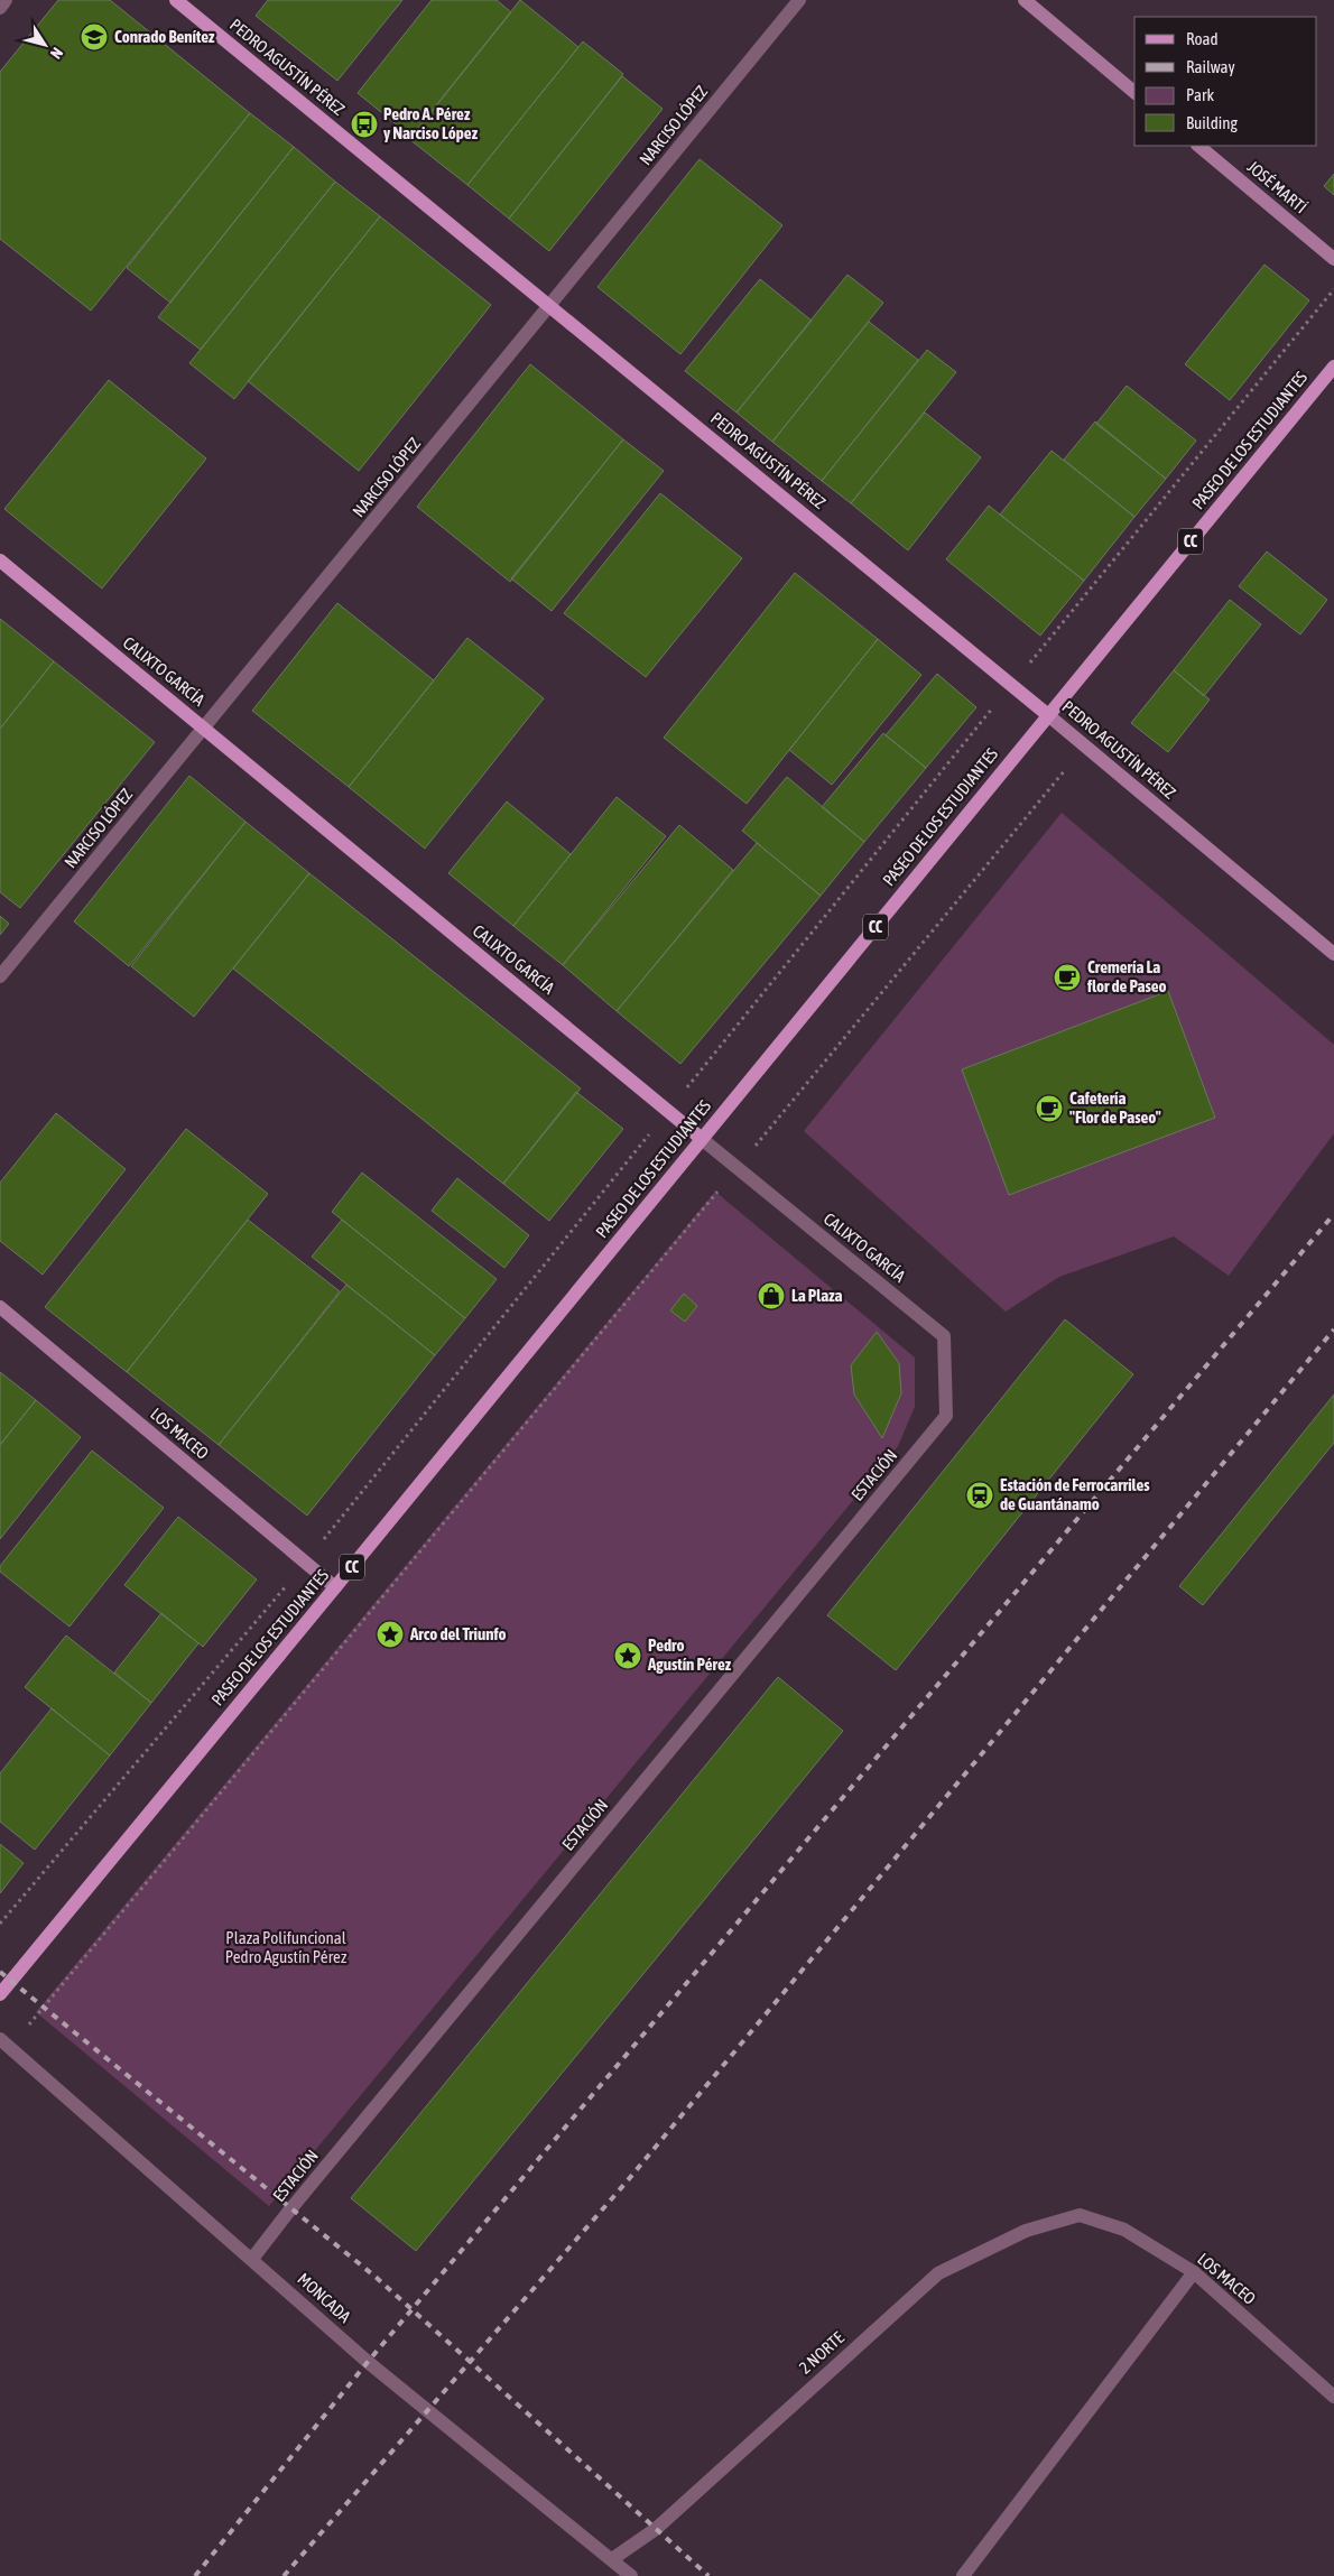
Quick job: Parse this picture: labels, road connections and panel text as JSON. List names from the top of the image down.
{
  "streets": {
    "main road": [
      "PEDRO AGUSTÍN PÉREZ",
      "PASEO DE LOS ESTUDIANTES",
      "CC",
      "CALIXTO GARCÍA"
    ],
    "street": [
      "NARCISO LÓPEZ",
      "JOSÉ MARTÍ",
      "LOS MACEO",
      "ESTACIÓN",
      "MONCADA",
      "2 NORTE"
    ]
  },
  "crossings": [
    ["PEDRO AGUSTÍN PÉREZ", "NARCISO LÓPEZ"],
    ["PEDRO AGUSTÍN PÉREZ", "PASEO DE LOS ESTUDIANTES"],
    ["NARCISO LÓPEZ", "CALIXTO GARCÍA"],
    ["PASEO DE LOS ESTUDIANTES", "CALIXTO GARCÍA"],
    ["PASEO DE LOS ESTUDIANTES", "LOS MACEO"],
    ["CALIXTO GARCÍA", "ESTACIÓN"],
    ["LOS MACEO", "2 NORTE"],
    ["ESTACIÓN", "MONCADA"],
    ["MONCADA", "2 NORTE"]
  ],
  "parks": ["Plaza Polifuncional Pedro Agustín Pérez"],
  "places": {
    "school or university": ["Conrado Benítez"],
    "bus stop": ["Pedro A. Pérez y Narciso López"],
    "cafe": ["Cremería La flor de Paseo", "Cafetería \"Flor de Paseo\""],
    "shop": ["La Plaza"],
    "station": ["Estación de Ferrocarriles de Guantánamo"],
    "place": ["Arco del Triunfo", "Pedro Agustín Pérez"]
  },
  "legend": [
    "Road",
    "Railway",
    "Park",
    "Building"
  ],
  "north": "bottom right"
}
